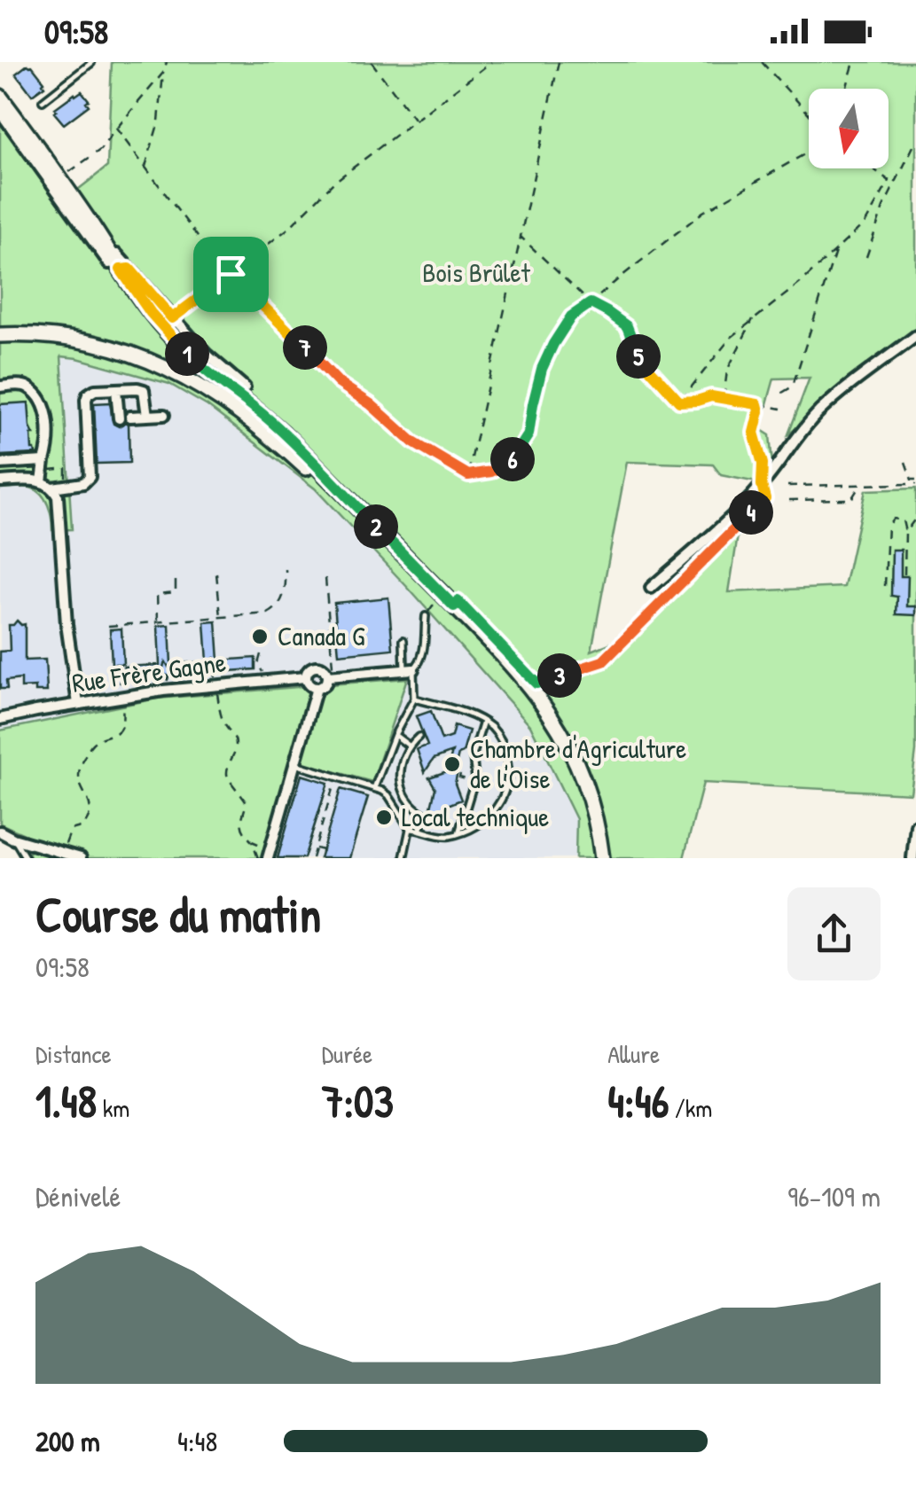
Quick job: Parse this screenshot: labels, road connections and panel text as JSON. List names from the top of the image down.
{
  "streets": {
    "street": ["Rue Frère Gagne"]
  },
  "parks": ["Bois Brûlet"],
  "places": ["Canada G", "Chambre d'Agriculture de l'Oise", "Local technique"],
  "north": "bottom",
  "page": {
    "status": "09:58",
    "pins": [
      "7",
      "1",
      "5",
      "6",
      "4",
      "2",
      "3"
    ],
    "heading": ["Course du matin", "09:58"],
    "stats": [
      ["Distance", "1.48 km"],
      ["Durée", "7:03"],
      ["Allure", "4:46 /km"]
    ],
    "chart": ["Dénivelé", "96–109 m"],
    "list": [
      {
        "name": "200 m",
        "note": "4:48"
      }
    ]
  }
}
